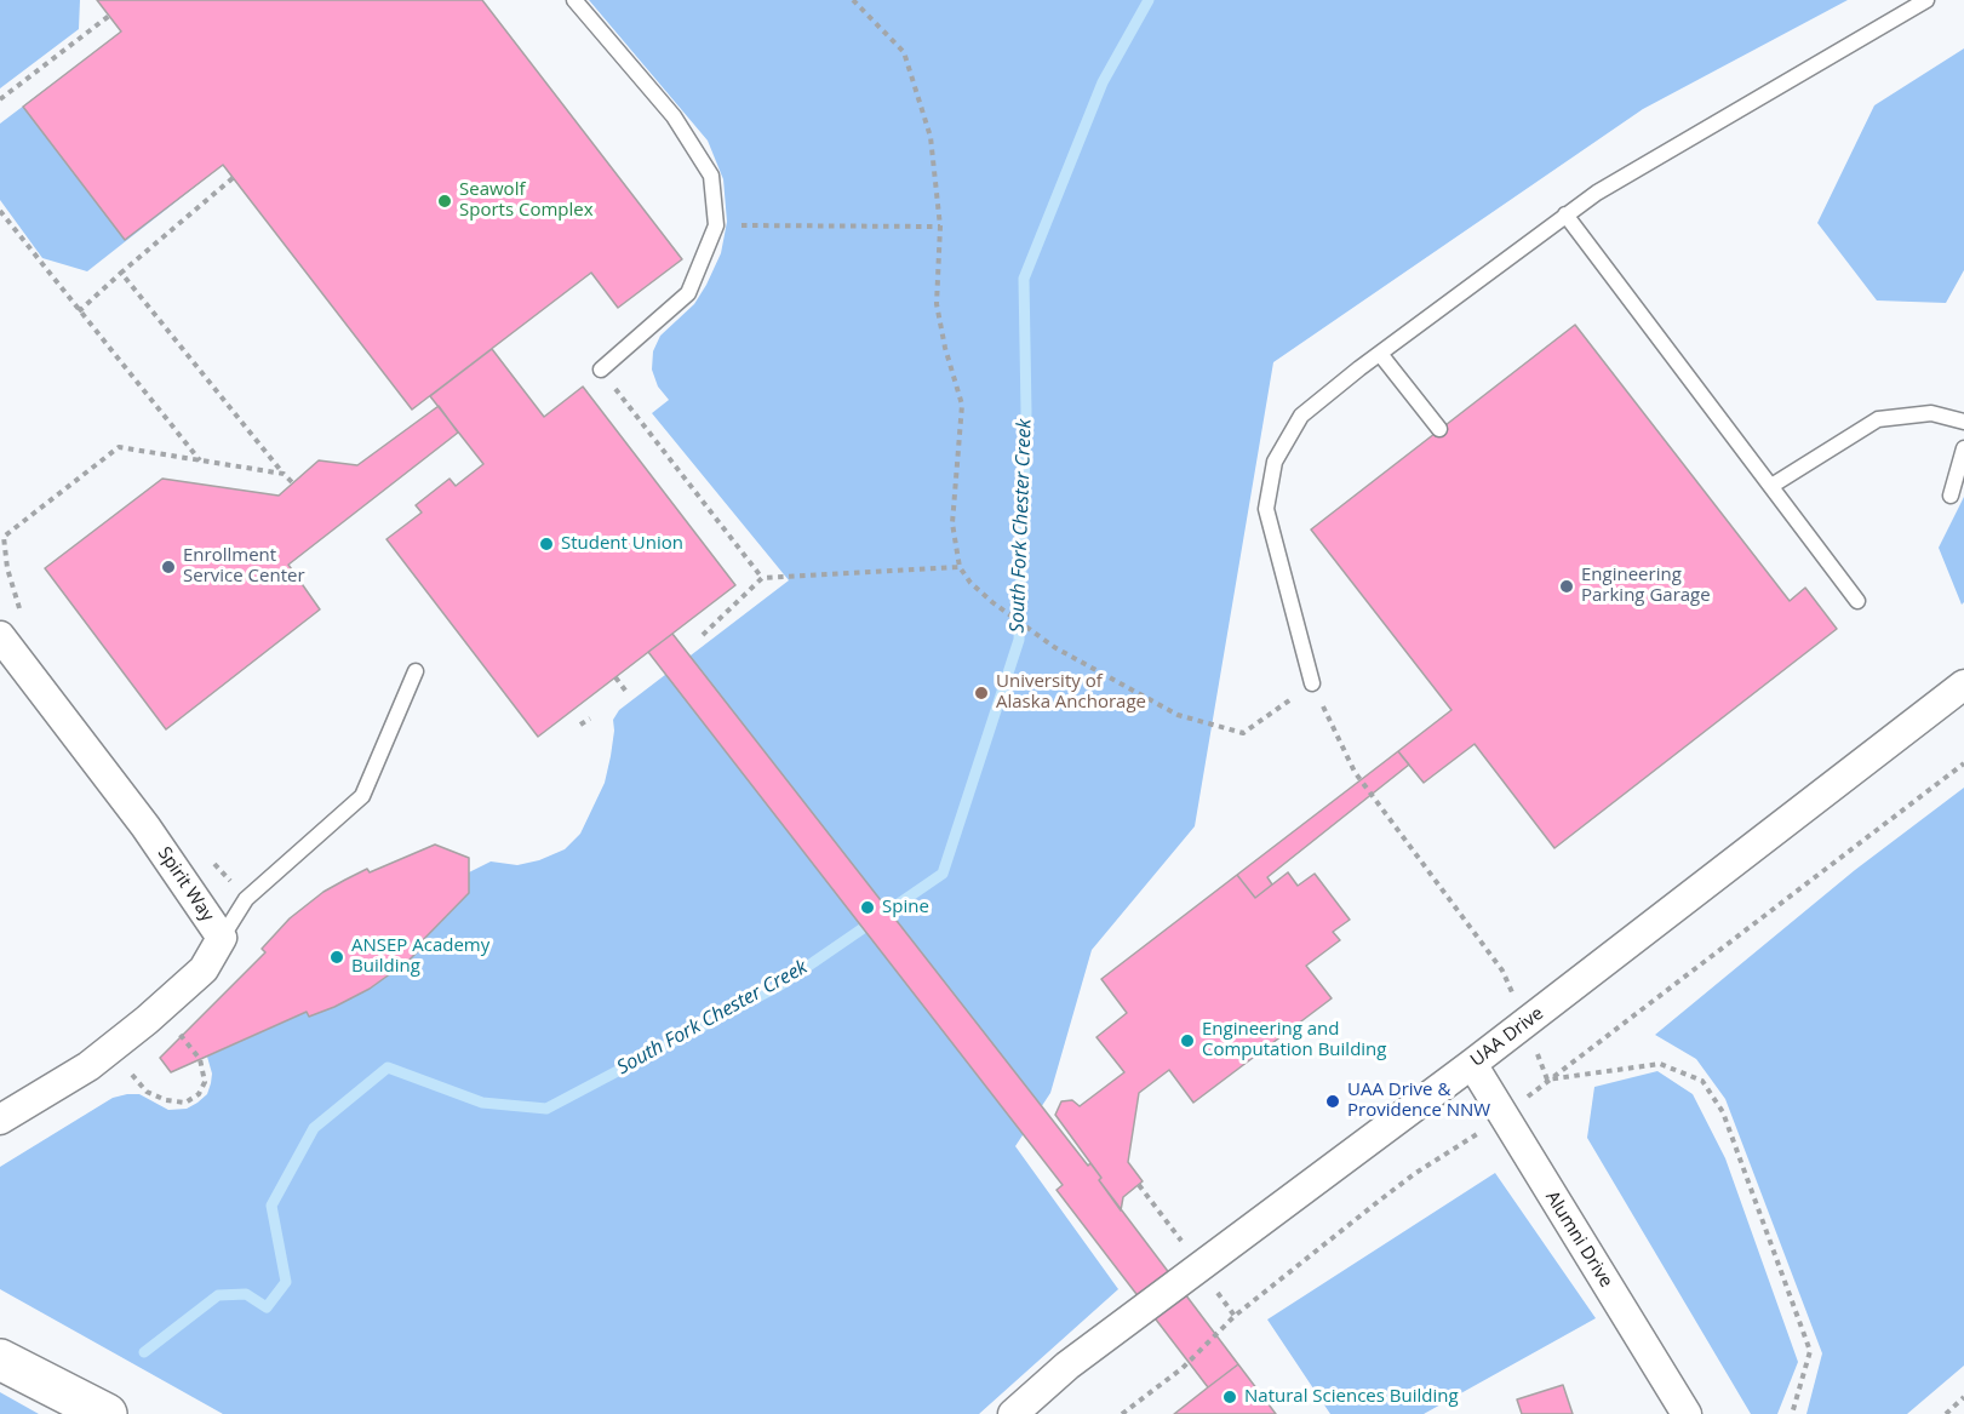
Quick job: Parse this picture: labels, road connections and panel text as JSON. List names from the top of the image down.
{
  "streets": {
    "street": ["Spirit Way", "UAA Drive", "Alumni Drive"]
  },
  "crossings": [
    ["UAA Drive", "Alumni Drive"]
  ],
  "water": ["South Fork Chester Creek"],
  "places": [
    "Seawolf Sports Complex",
    "Student Union",
    "Enrollment Service Center",
    "Engineering Parking Garage",
    "University of Alaska Anchorage",
    "Spine",
    "ANSEP Academy Building",
    "Engineering and Computation Building",
    "UAA Drive & Providence NNW",
    "Natural Sciences Building"
  ]
}
